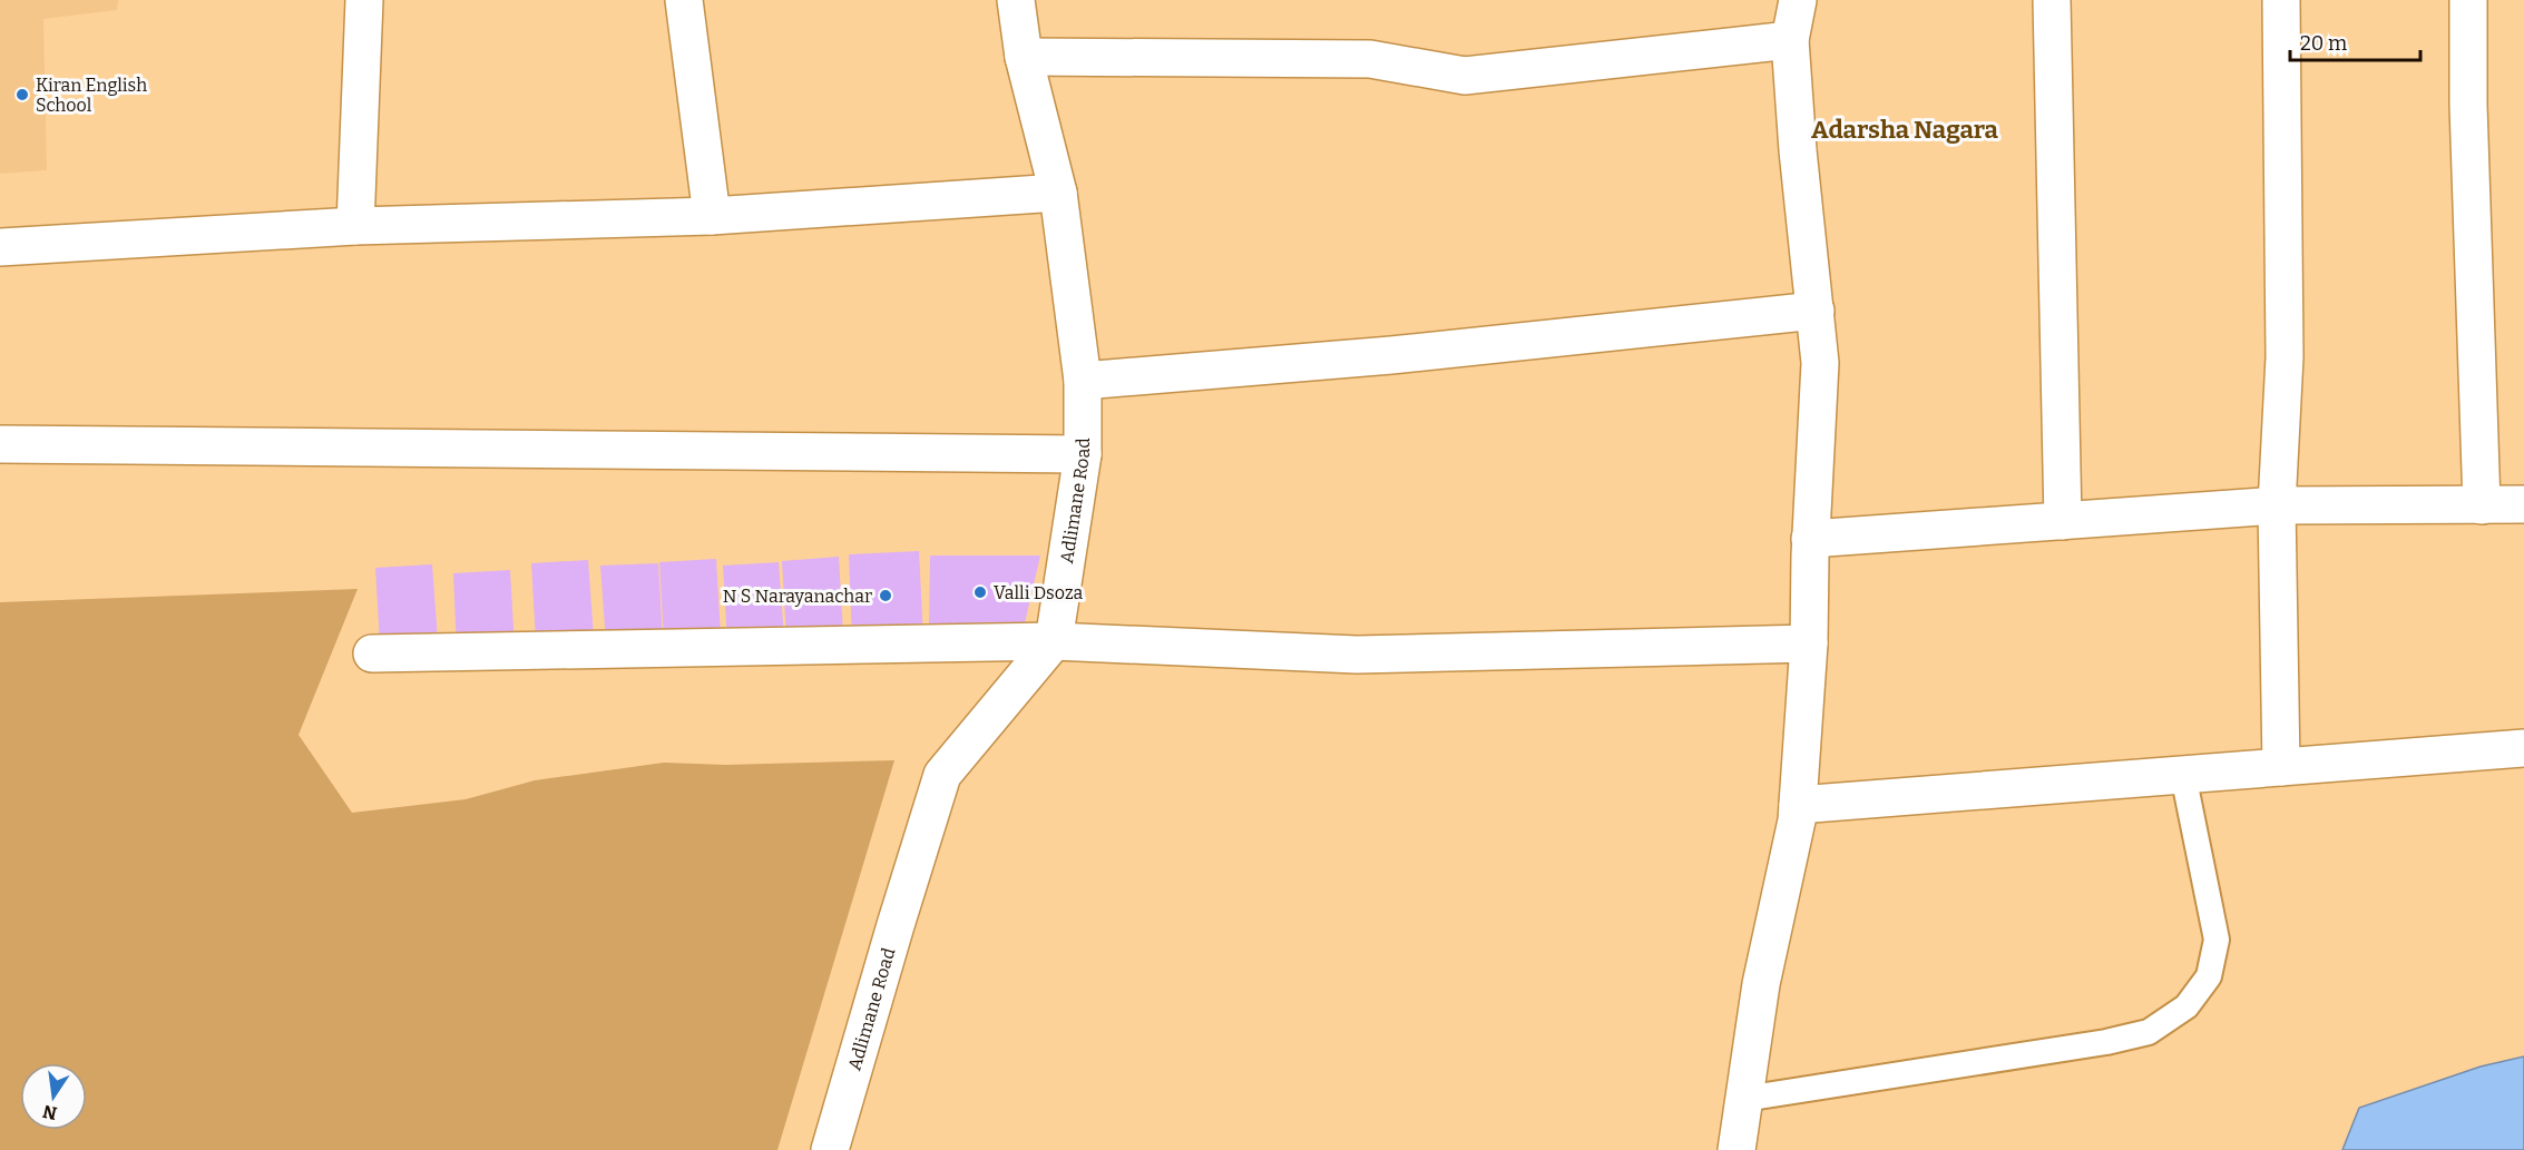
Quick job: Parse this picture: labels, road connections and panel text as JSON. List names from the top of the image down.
{
  "streets": {
    "street": ["Adlimane Road"]
  },
  "districts": ["Adarsha Nagara"],
  "places": ["Kiran English School", "Valli Dsoza", "N S Narayanachar"],
  "scale_bar": "20 m",
  "north": "bottom"
}
